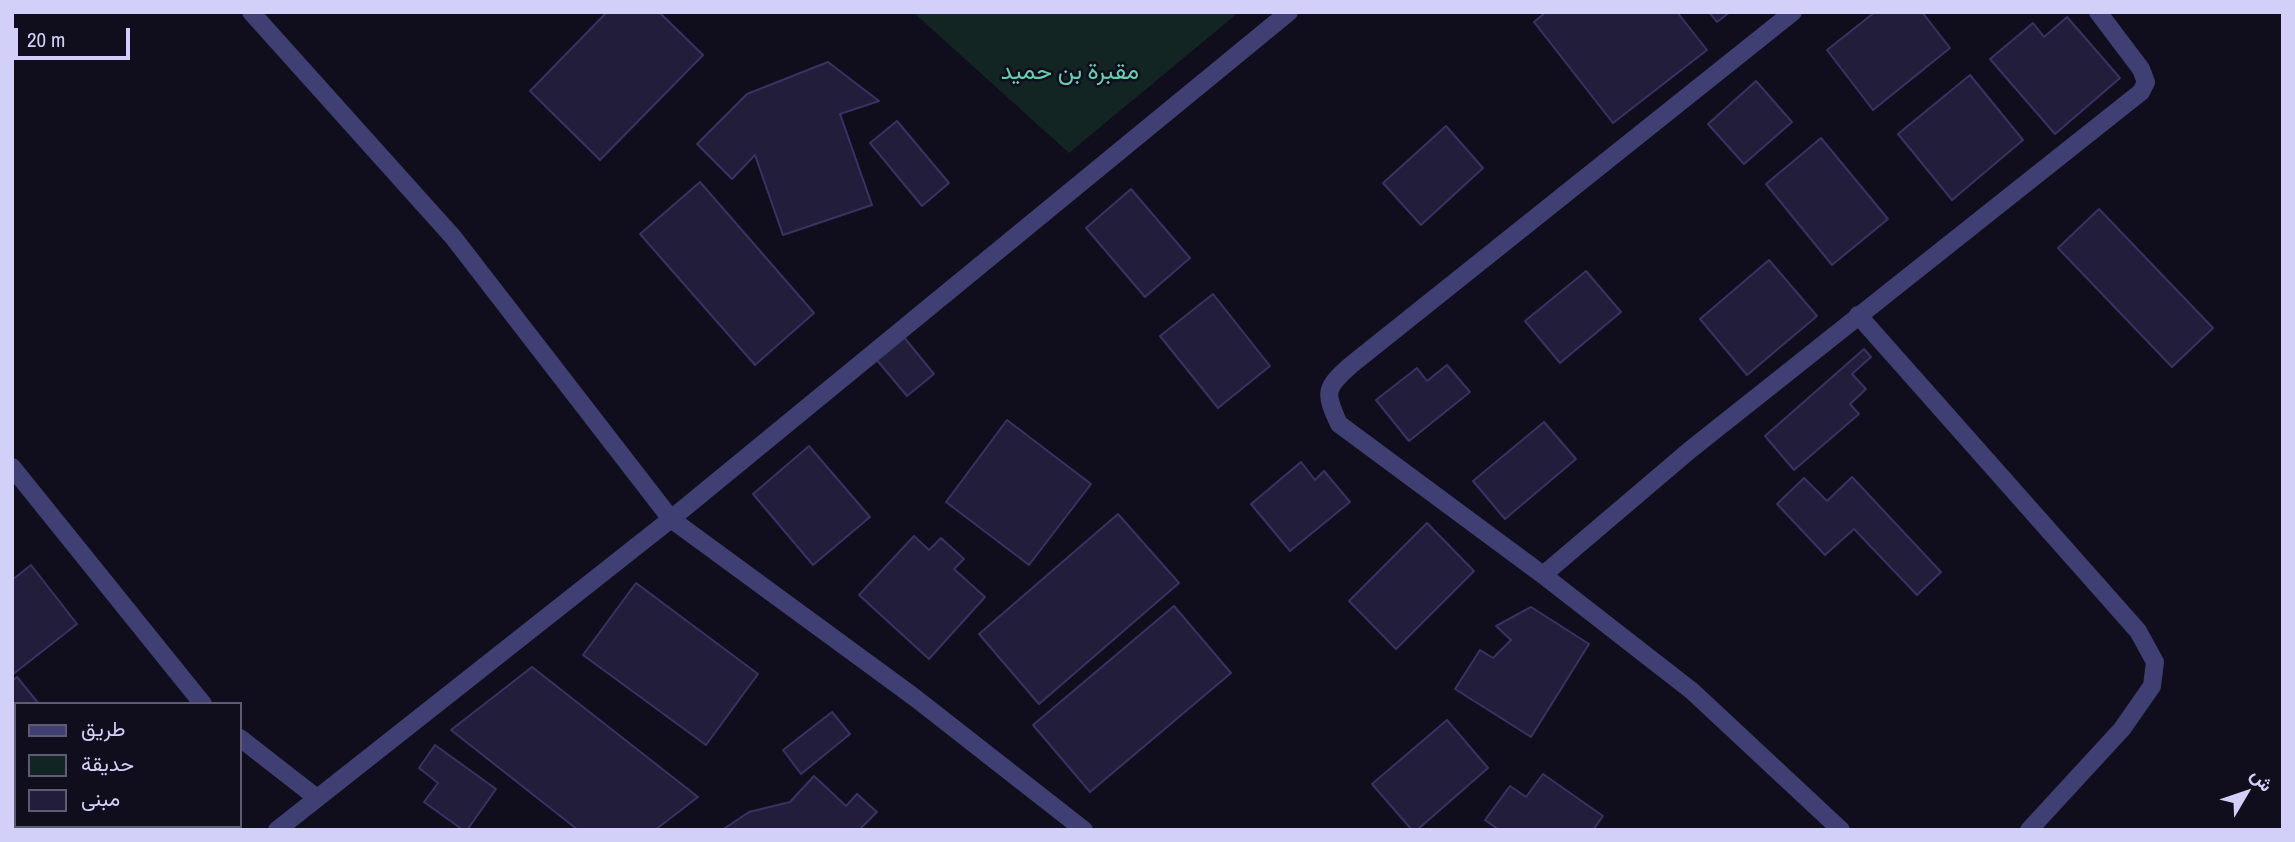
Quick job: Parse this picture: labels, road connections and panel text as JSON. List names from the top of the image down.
{
  "parks": ["مقبرة بن حميد"],
  "legend": ["طريق", "حديقة", "مبنى"],
  "scale_bar": "20 m",
  "north": "top right"
}
